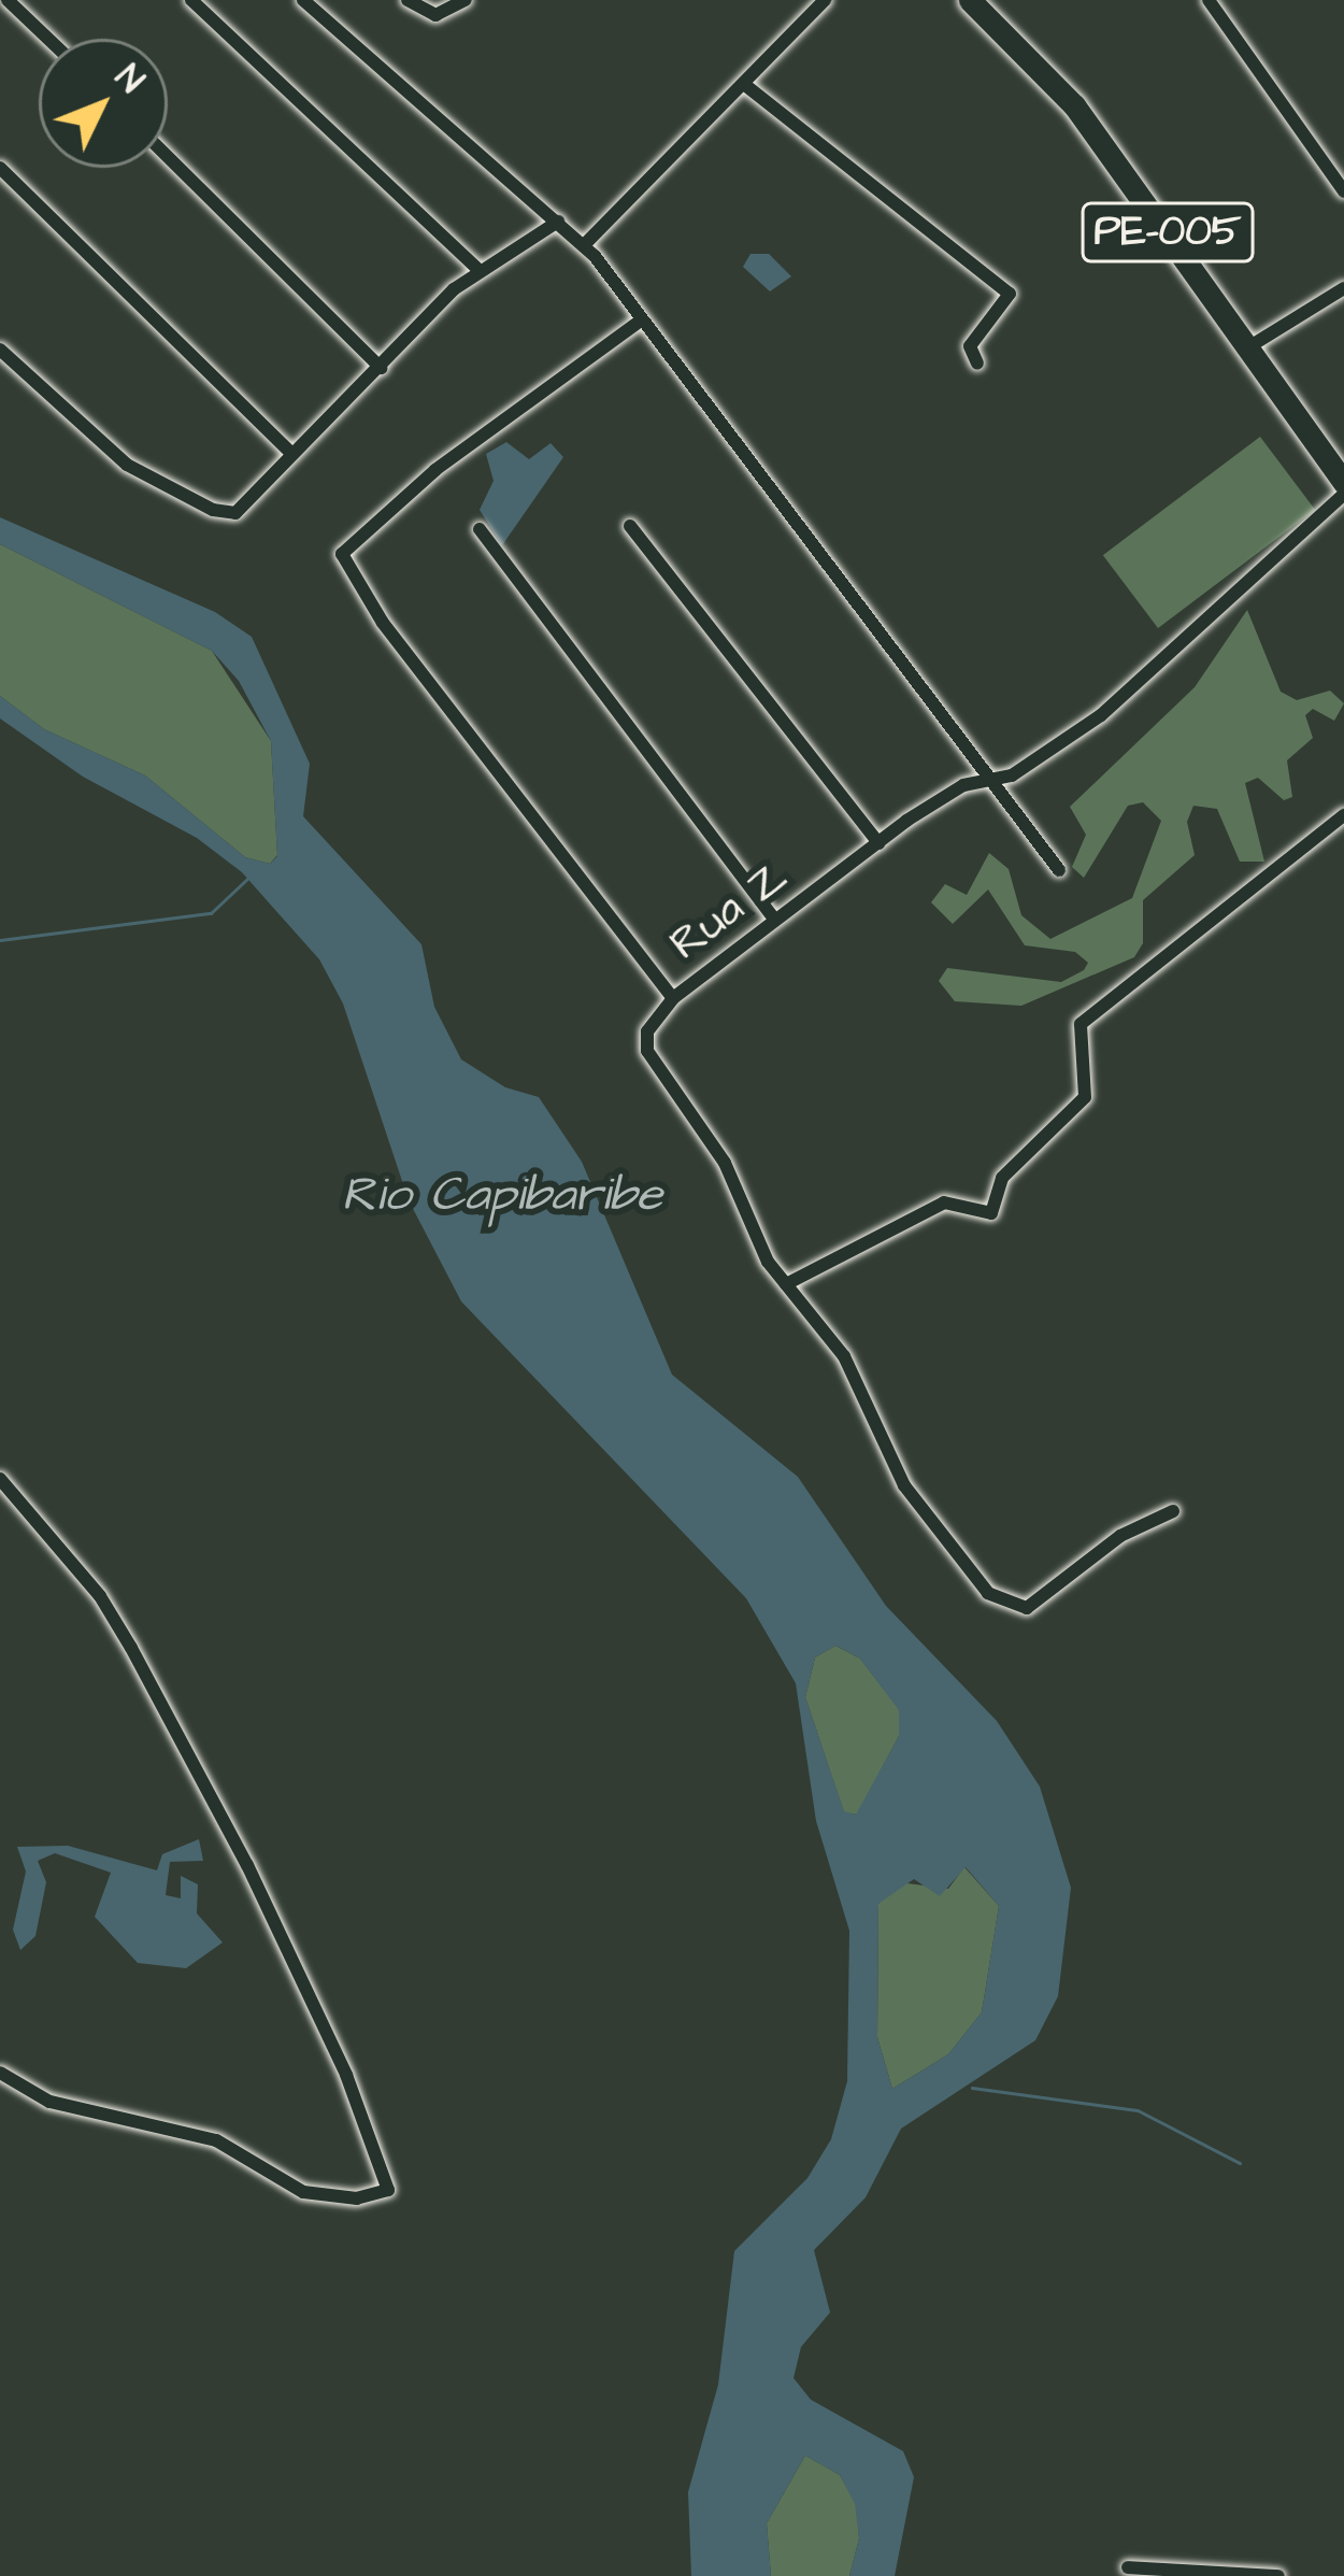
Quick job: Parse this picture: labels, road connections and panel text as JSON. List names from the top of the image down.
{
  "streets": {
    "main road": ["PE-005"],
    "street": ["Rua Z"]
  },
  "water": ["Rio Capibaribe"],
  "north": "top right"
}
